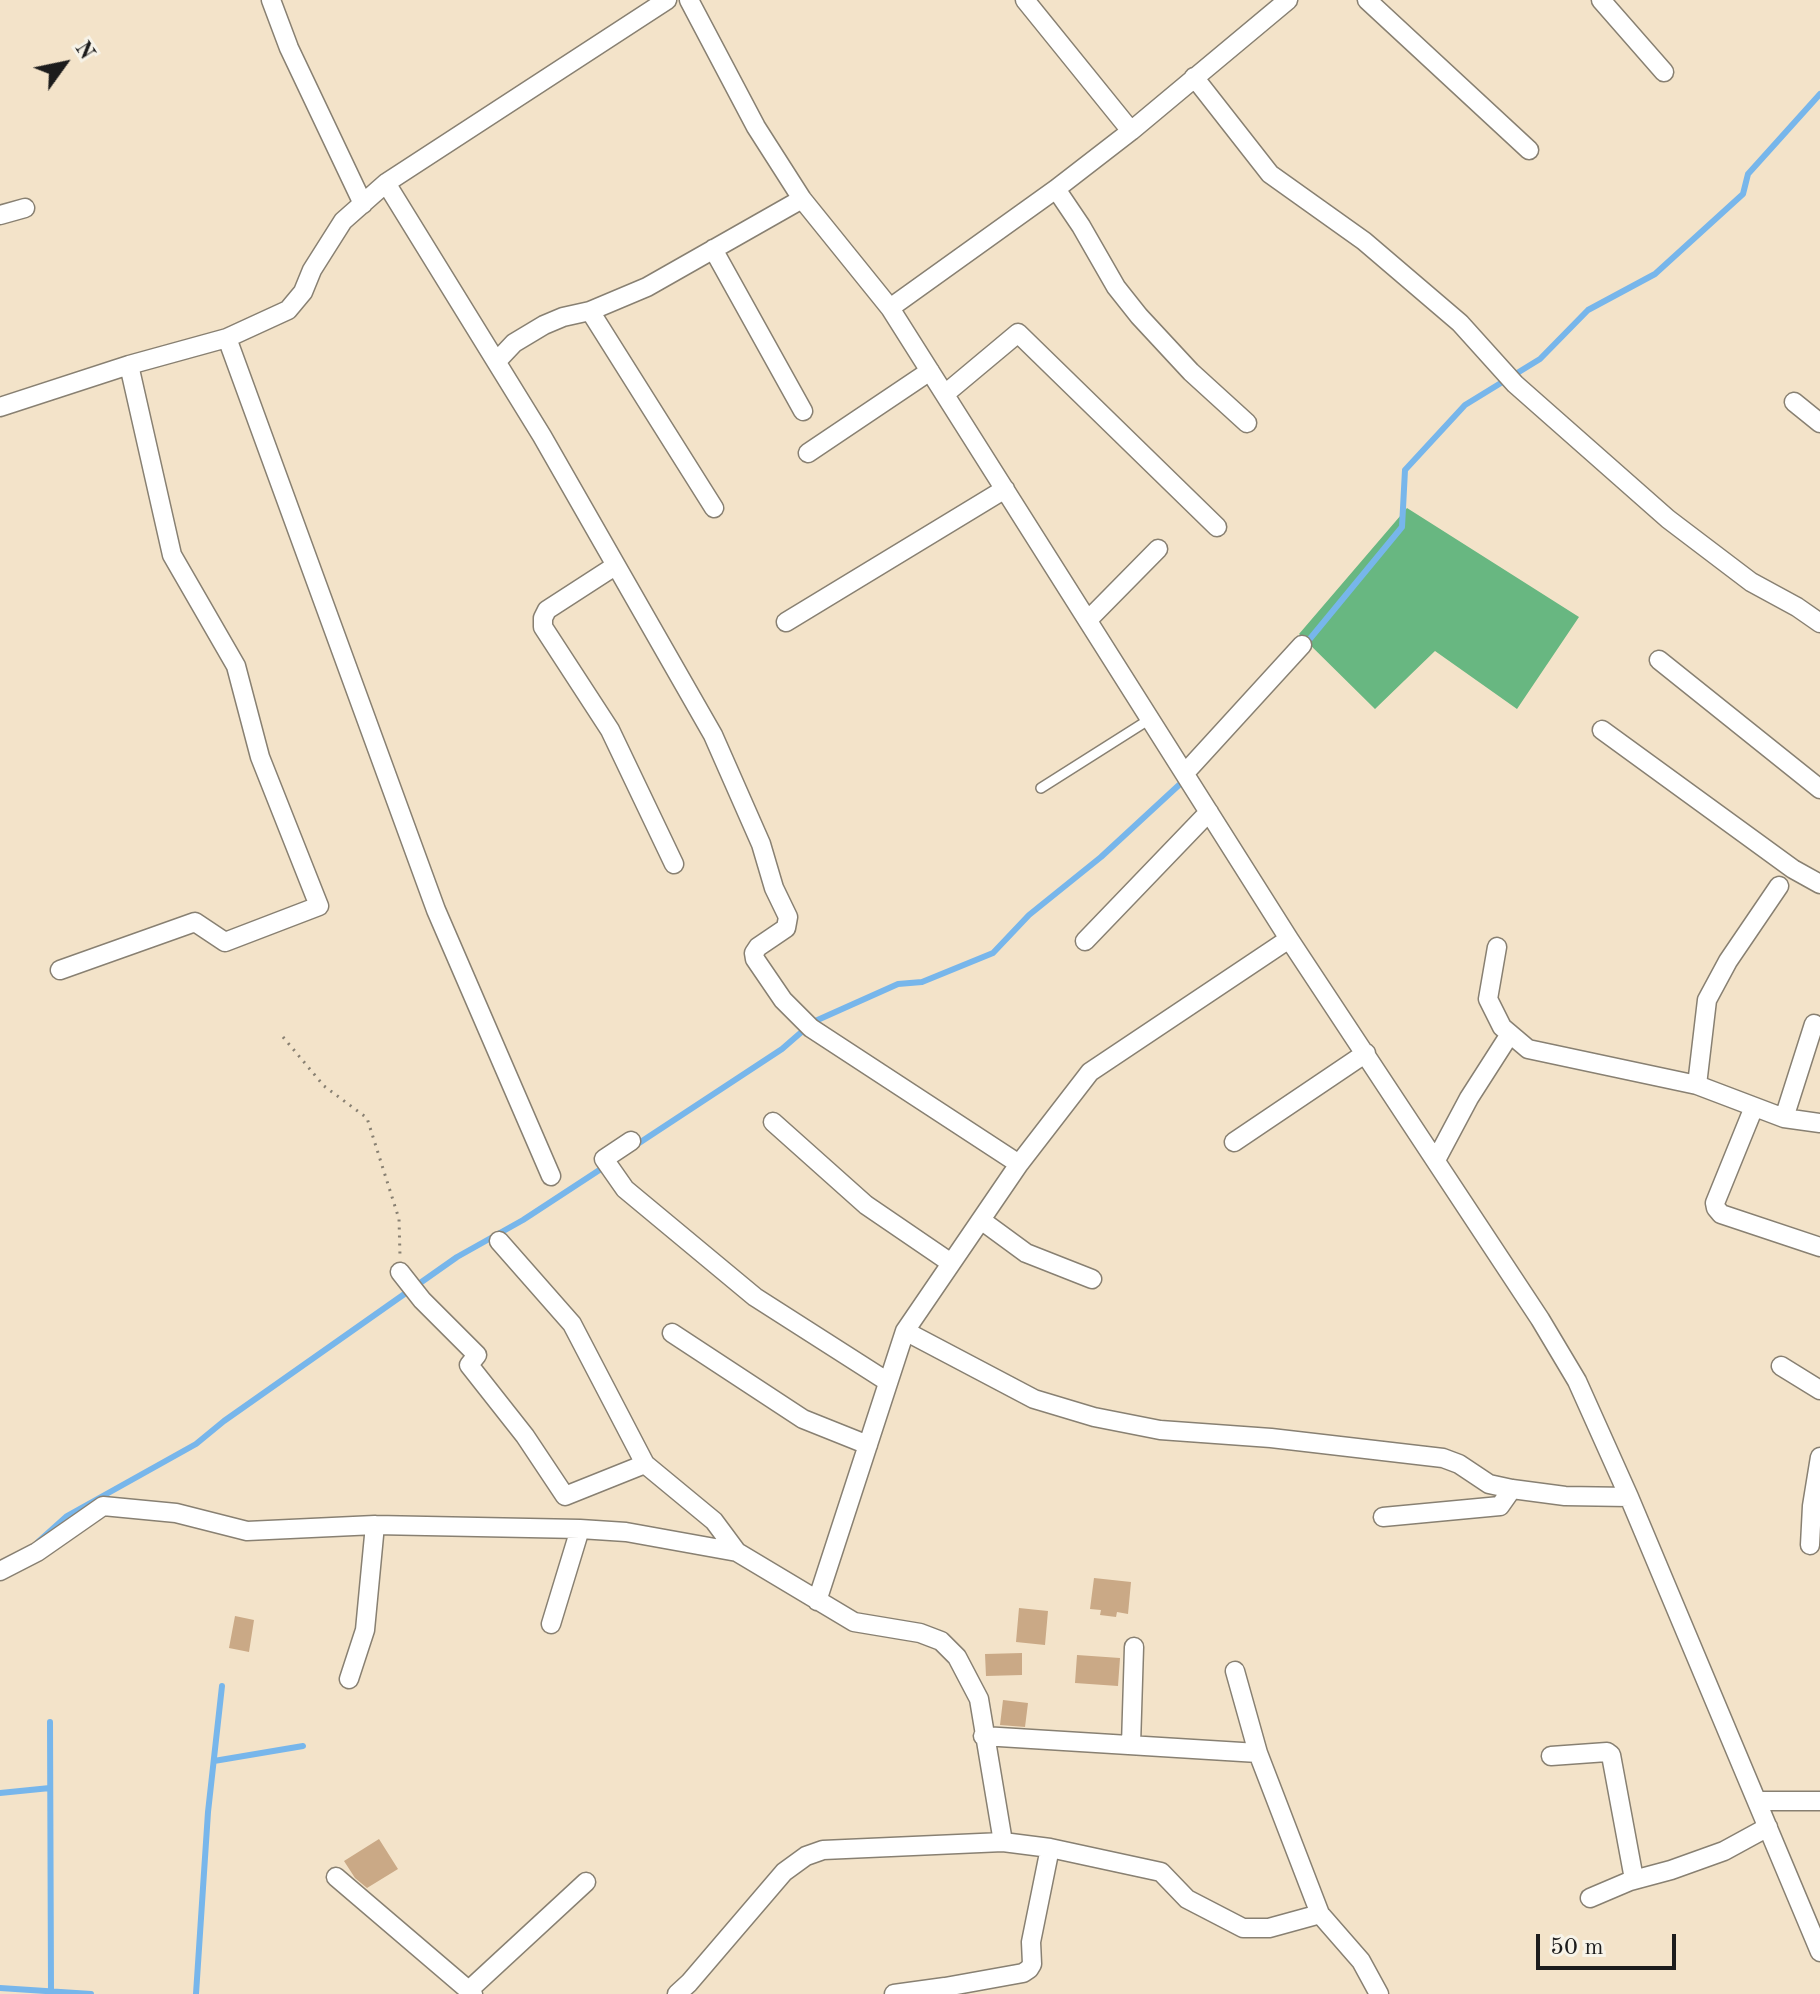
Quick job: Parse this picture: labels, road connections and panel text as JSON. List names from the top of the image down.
{
  "scale_bar": "50 m",
  "north": "top right"
}
